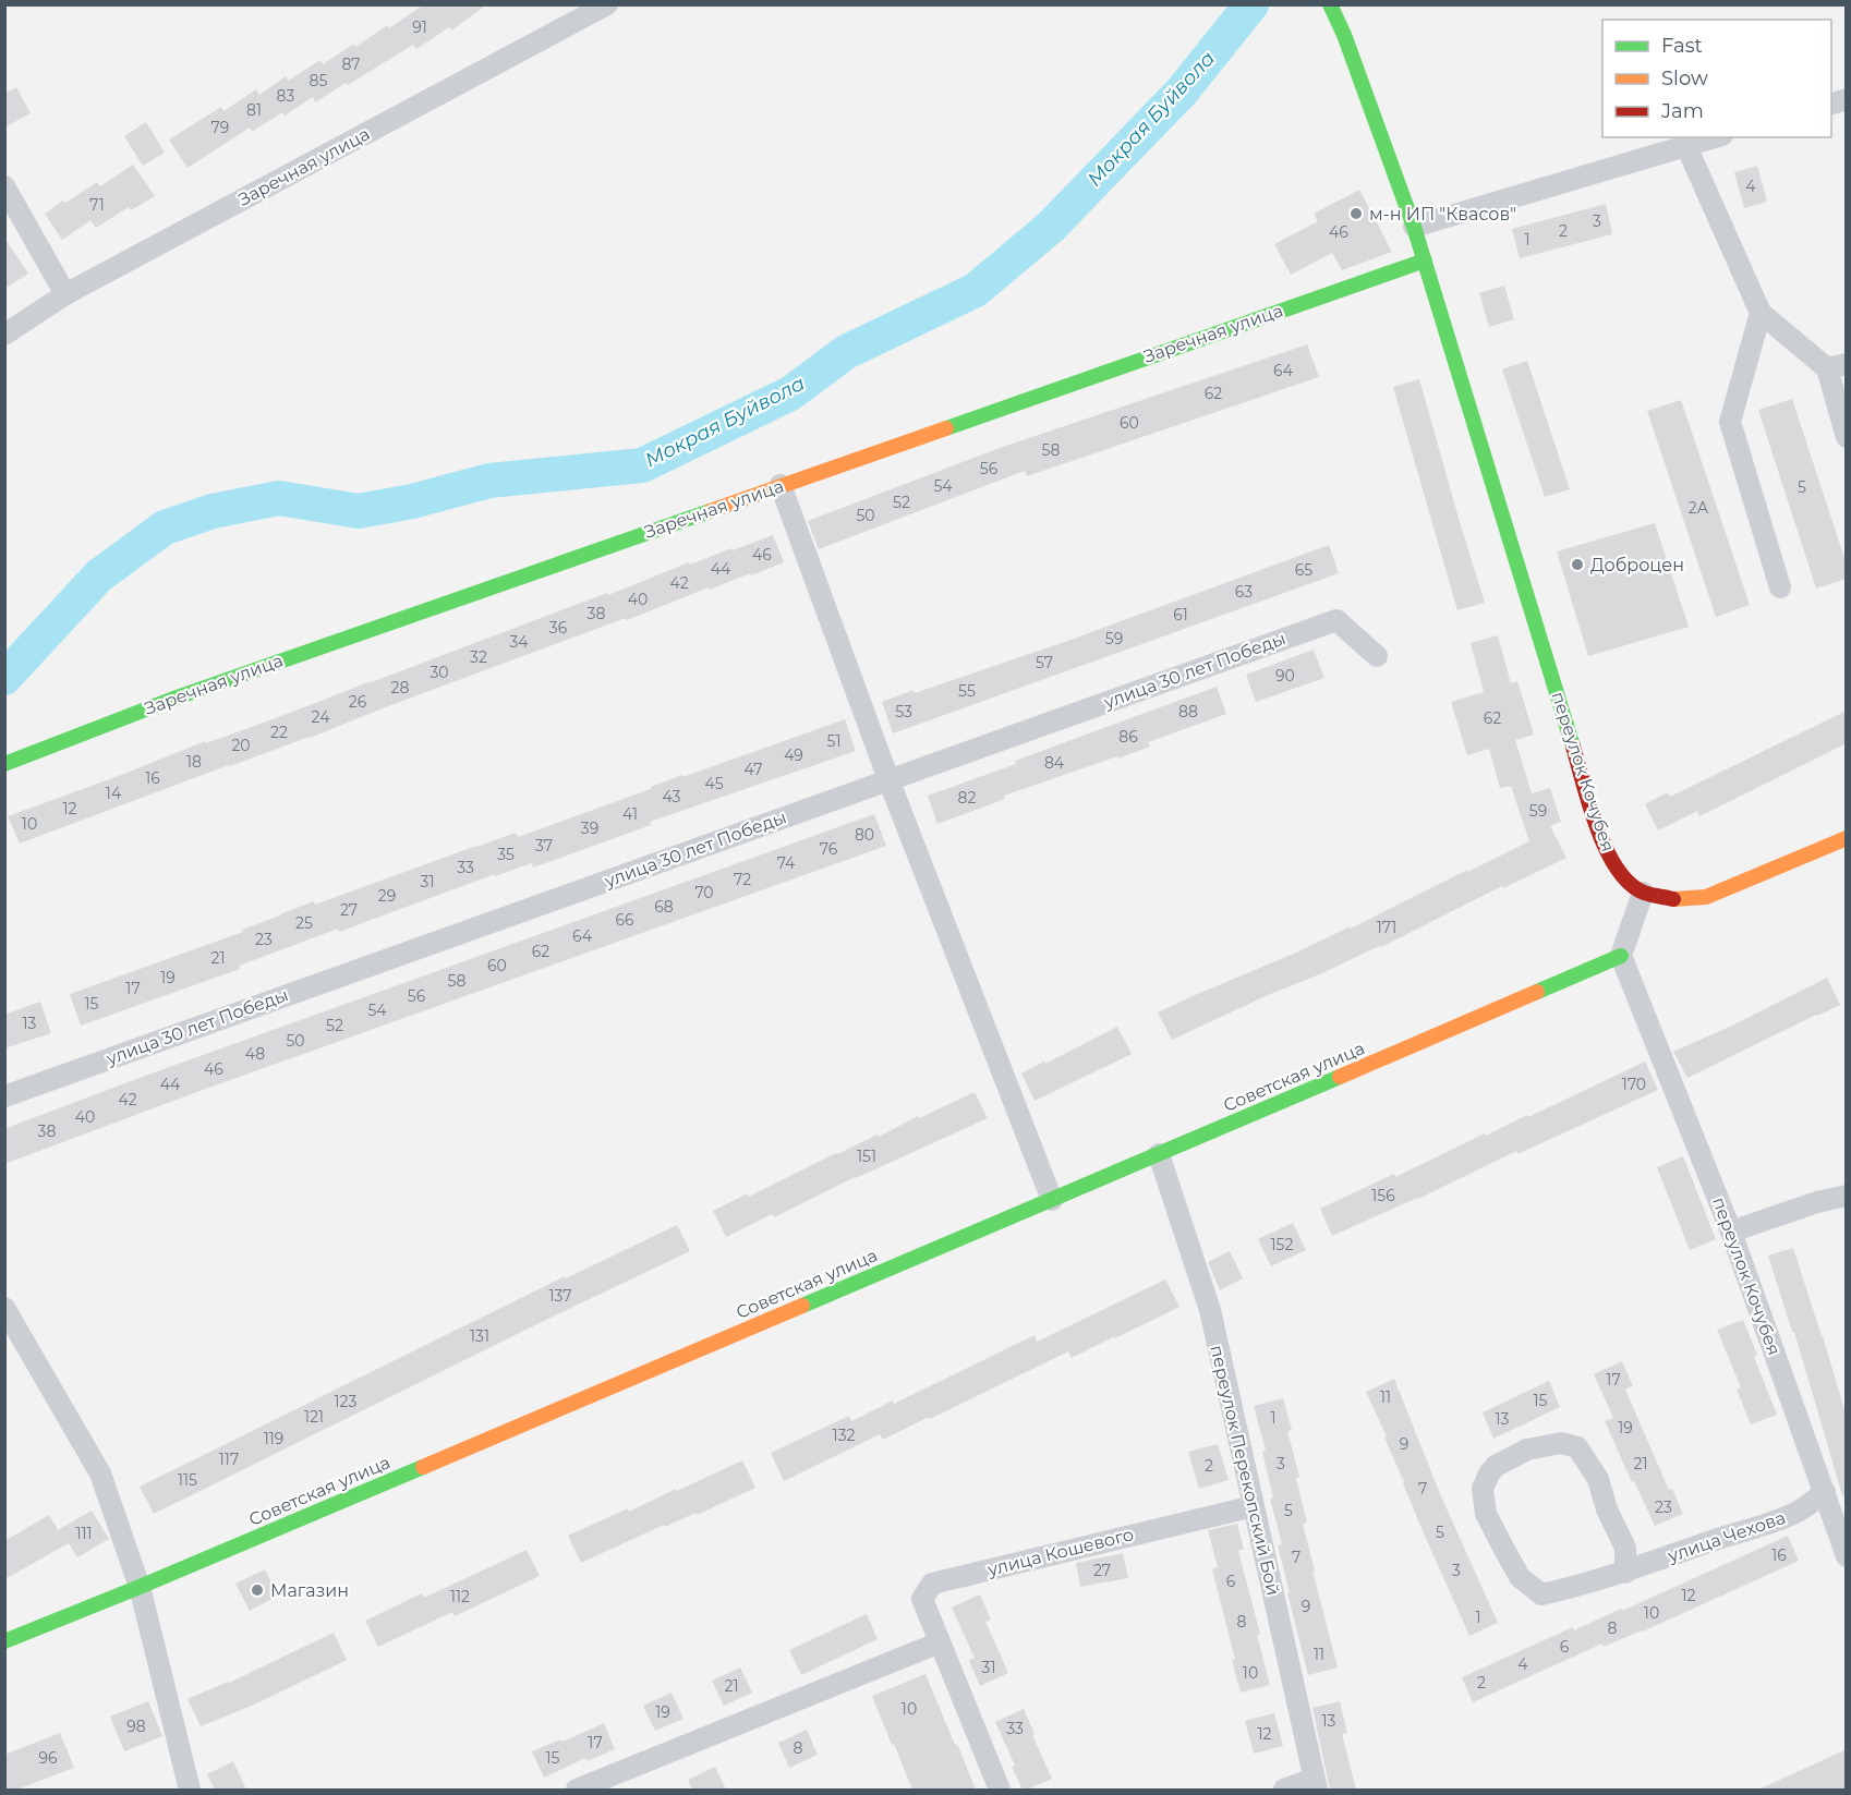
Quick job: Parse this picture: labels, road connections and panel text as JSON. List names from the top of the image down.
{
  "streets": {
    "street": [
      "Заречная улица",
      "улица 30 лет Победы",
      "переулок Кочубея",
      "Советская улица",
      "переулок Перекопский Бой",
      "улица Чехова",
      "улица Кошевого"
    ]
  },
  "crossings": [
    ["Заречная улица", "переулок Кочубея"],
    ["переулок Кочубея", "Советская улица"],
    ["переулок Кочубея", "улица Чехова"],
    ["Советская улица", "переулок Перекопский Бой"],
    ["переулок Перекопский Бой", "улица Кошевого"]
  ],
  "water": ["Мокрая Буйвола"],
  "places": ["м-н ИП \"Квасов\"", "Доброцен", "Магазин"],
  "house_numbers": [
    "91",
    "87",
    "85",
    "83",
    "81",
    "79",
    "4",
    "71",
    "3",
    "2",
    "46",
    "1",
    "64",
    "62",
    "60",
    "58",
    "56",
    "54",
    "5",
    "52",
    "2А",
    "50",
    "46",
    "44",
    "65",
    "42",
    "63",
    "40",
    "38",
    "61",
    "36",
    "59",
    "34",
    "32",
    "57",
    "30",
    "90",
    "28",
    "55",
    "26",
    "53",
    "88",
    "24",
    "62",
    "22",
    "86",
    "51",
    "20",
    "49",
    "18",
    "84",
    "47",
    "16",
    "45",
    "14",
    "43",
    "82",
    "12",
    "59",
    "41",
    "10",
    "39",
    "80",
    "37",
    "76",
    "35",
    "74",
    "33",
    "72",
    "31",
    "70",
    "29",
    "68",
    "27",
    "66",
    "25",
    "171",
    "64",
    "23",
    "62",
    "21",
    "60",
    "19",
    "58",
    "17",
    "56",
    "15",
    "54",
    "13",
    "52",
    "50",
    "48",
    "46",
    "44",
    "170",
    "42",
    "40",
    "38",
    "151",
    "156",
    "152",
    "137",
    "131",
    "17",
    "11",
    "15",
    "123",
    "121",
    "1",
    "13",
    "19",
    "132",
    "119",
    "9",
    "117",
    "3",
    "21",
    "2",
    "115",
    "7",
    "23",
    "5",
    "5",
    "111",
    "16",
    "7",
    "27",
    "3",
    "6",
    "12",
    "112",
    "9",
    "10",
    "1",
    "8",
    "8",
    "6",
    "11",
    "4",
    "31",
    "10",
    "2",
    "21",
    "10",
    "19",
    "13",
    "98",
    "33",
    "12",
    "17",
    "8",
    "96",
    "15"
  ],
  "legend": ["Fast", "Slow", "Jam"]
}
